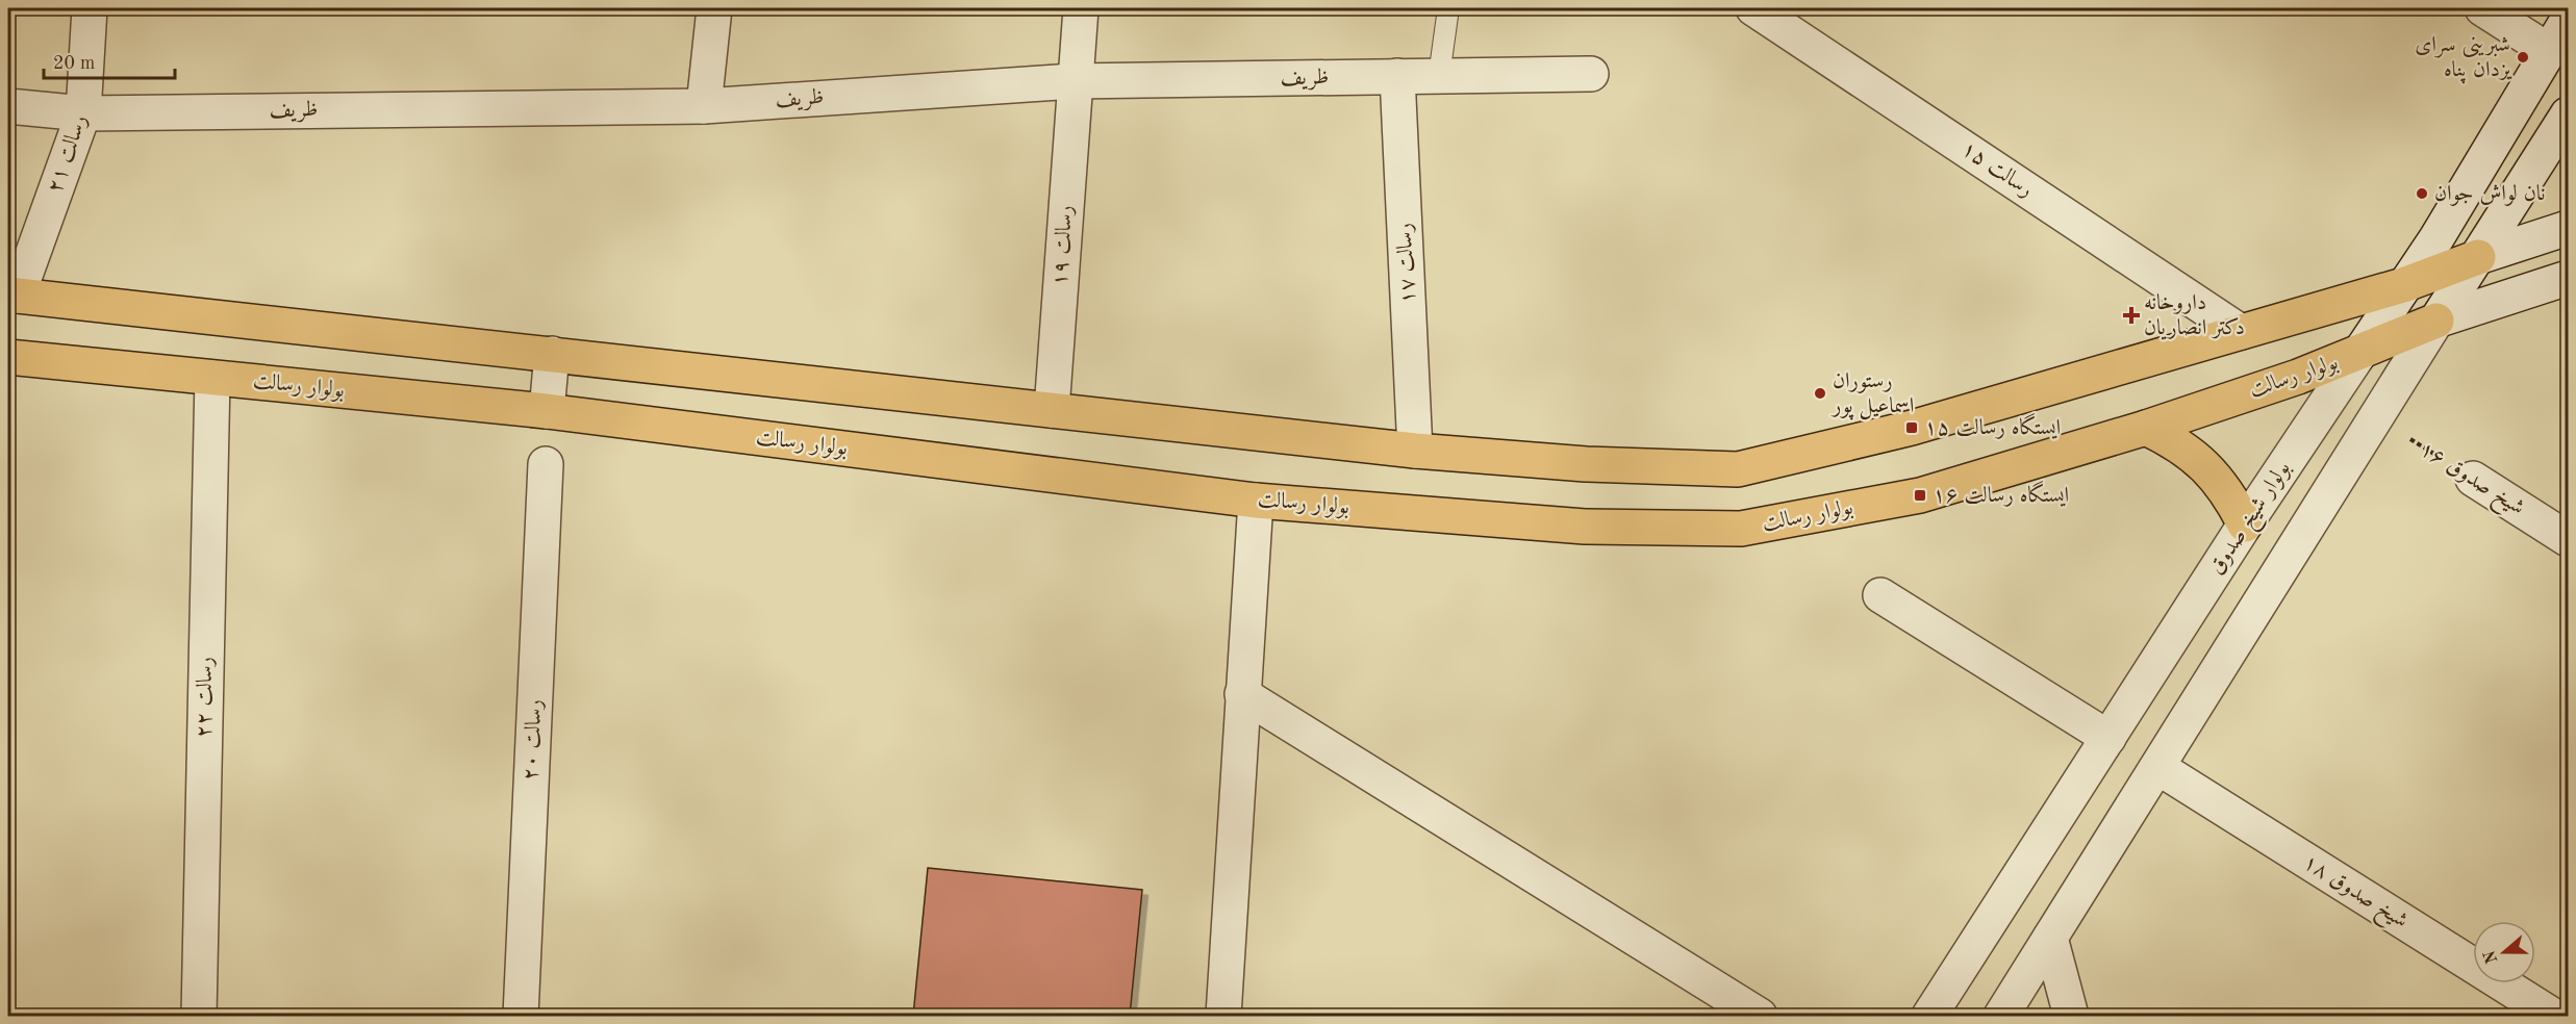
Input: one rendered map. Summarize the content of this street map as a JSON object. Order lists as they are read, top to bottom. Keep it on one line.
{"streets":{"main road":["بولوار رسالت"],"street":["ظریف","رسالت ۲۱","رسالت ۱۵","رسالت ۱۹","رسالت ۱۷","شیخ صدوق ۱۶","بولوار شیخ صدوق","رسالت ۲۲","رسالت ۲۰","شیخ صدوق ۱۸"]},"crossings":[["ظریف","رسالت ۲۱"],["ظریف","رسالت ۱۹"],["ظریف","رسالت ۱۷"],["بولوار رسالت","بولوار شیخ صدوق"],["بولوار رسالت","رسالت ۲۲"]],"places":{"other":["شبرینی سرای یزدان پناه","نان لواش جوان","رستوران اسماعیل پور"],"health":["داروخانه دکتر انصاریان"],"transit":["ایستگاه رسالت ۱۵","ایستگاه رسالت ۱۶"]},"scale_bar":"20 m","north":"left"}
